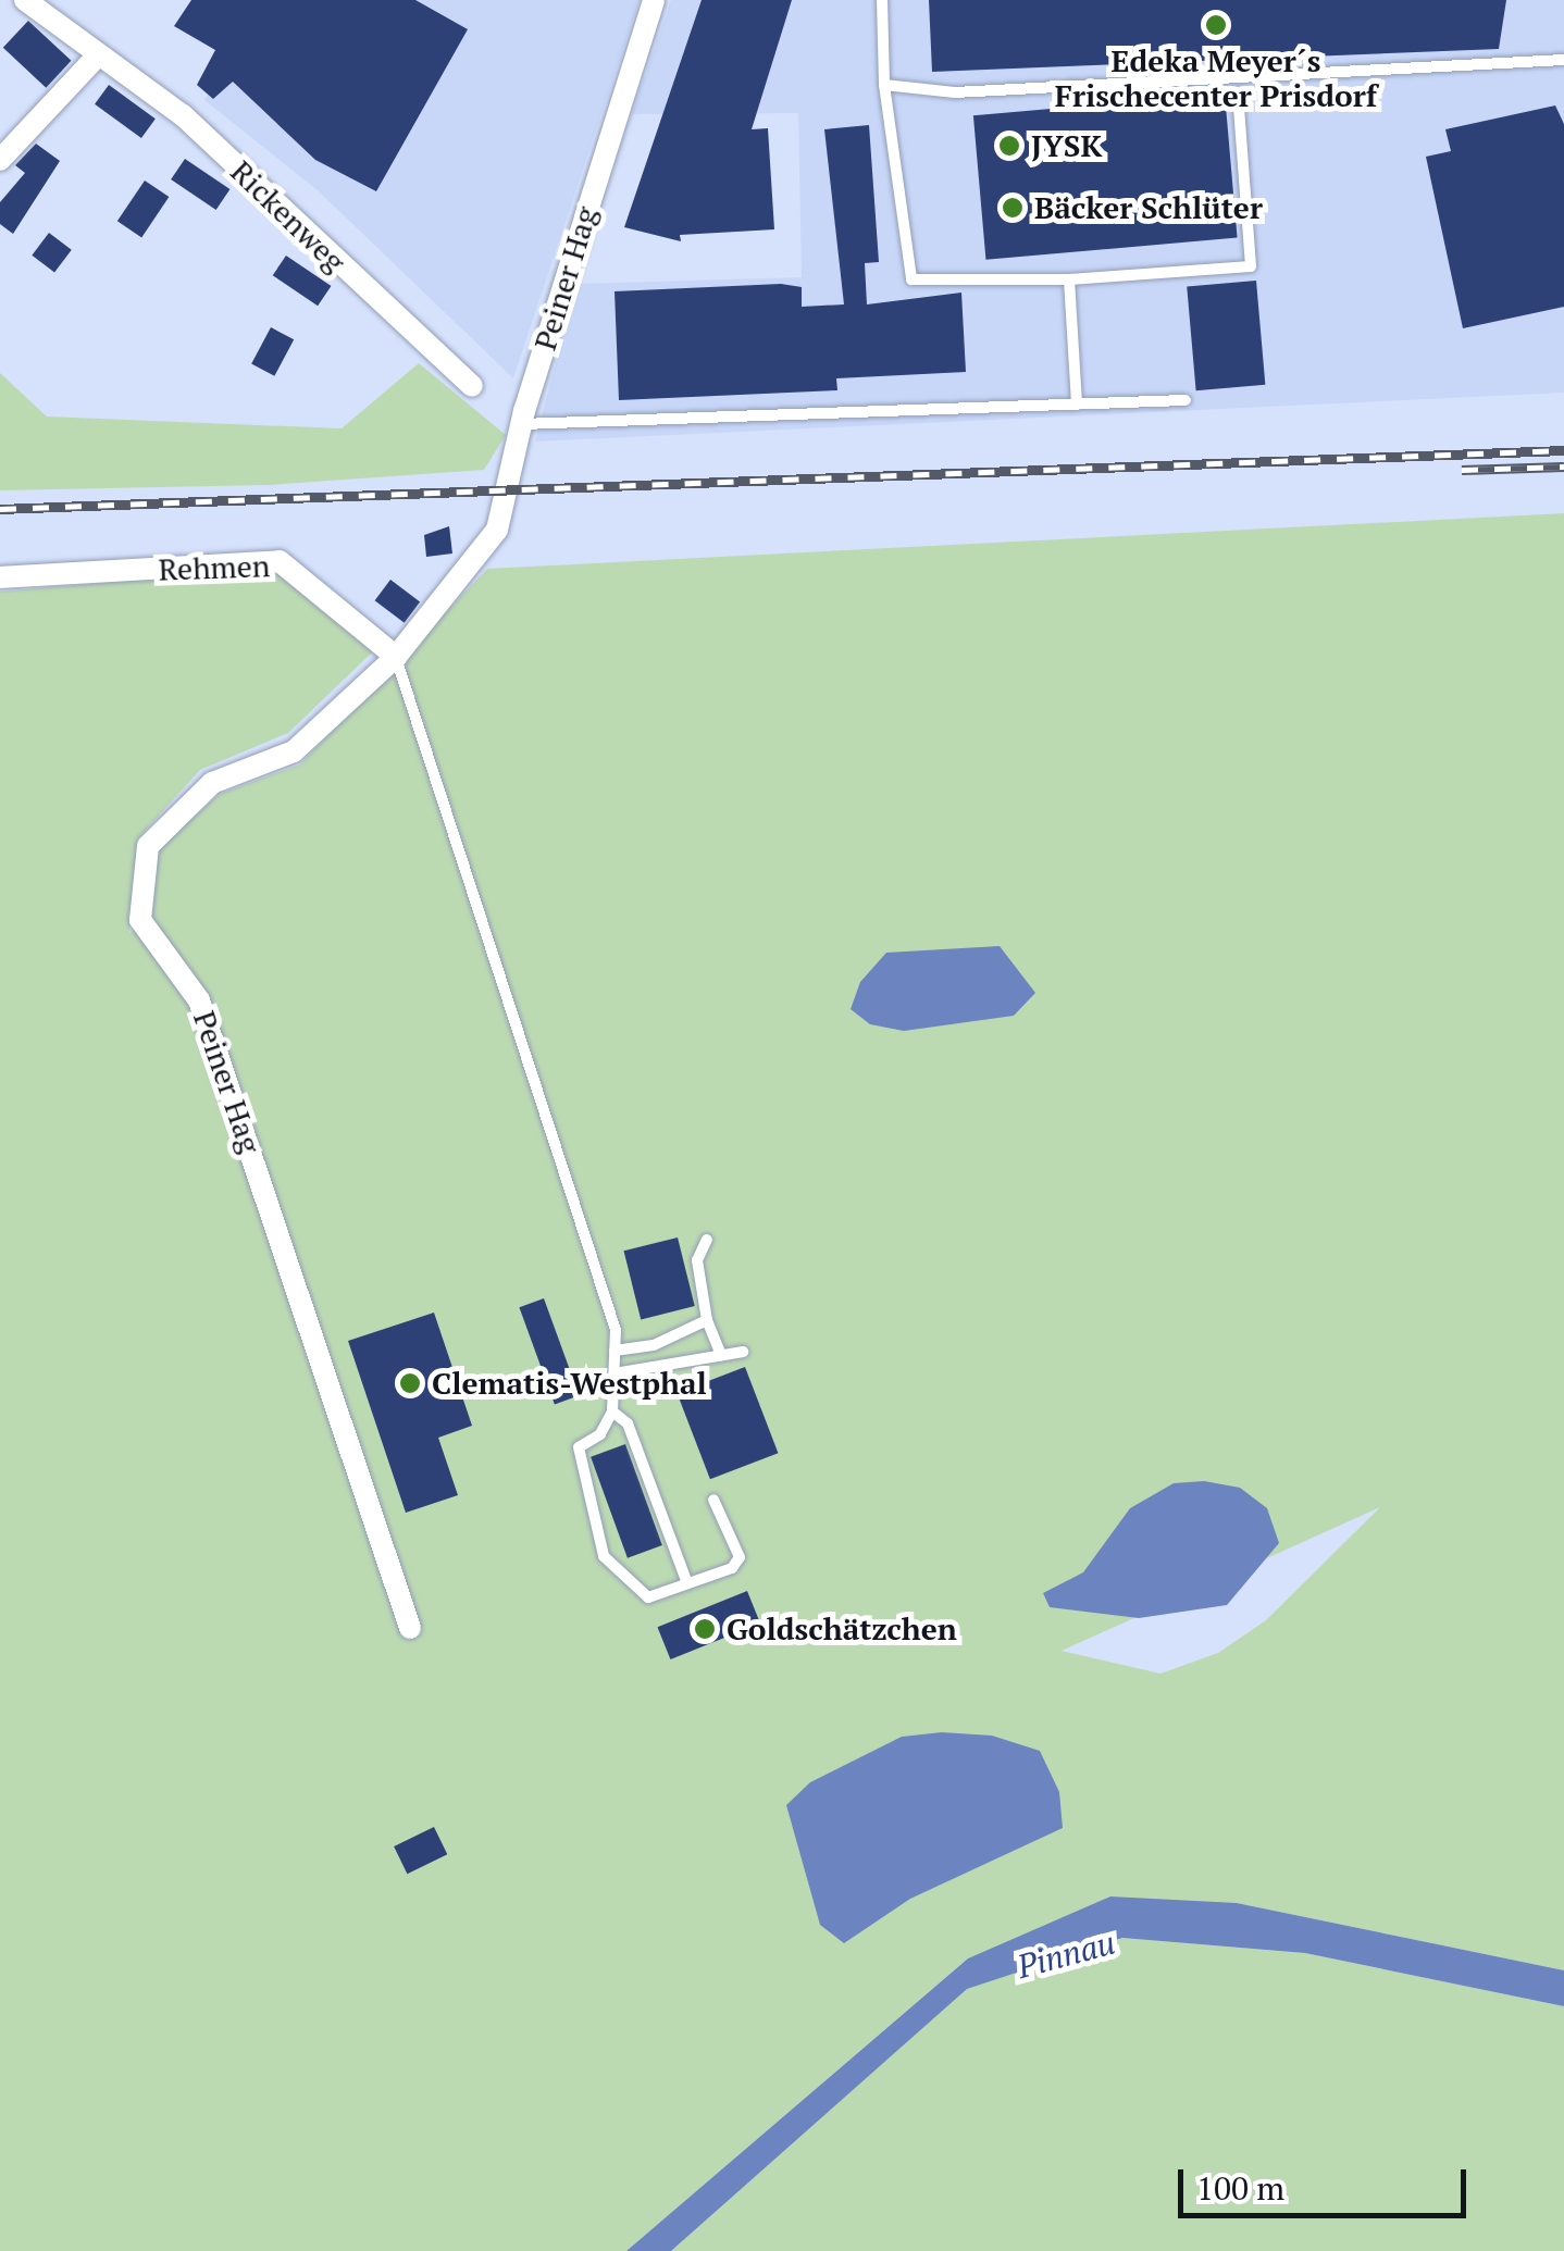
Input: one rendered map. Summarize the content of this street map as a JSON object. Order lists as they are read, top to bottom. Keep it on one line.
{"streets":{"street":["Rickenweg","Peiner Hag","Rehmen"]},"crossings":[["Peiner Hag","Rehmen"]],"water":["Pinnau"],"places":["Edeka Meyer´s Frischecenter Prisdorf","JYSK","Bäcker Schlüter","Clematis-Westphal","Goldschätzchen"],"scale_bar":"100 m"}
